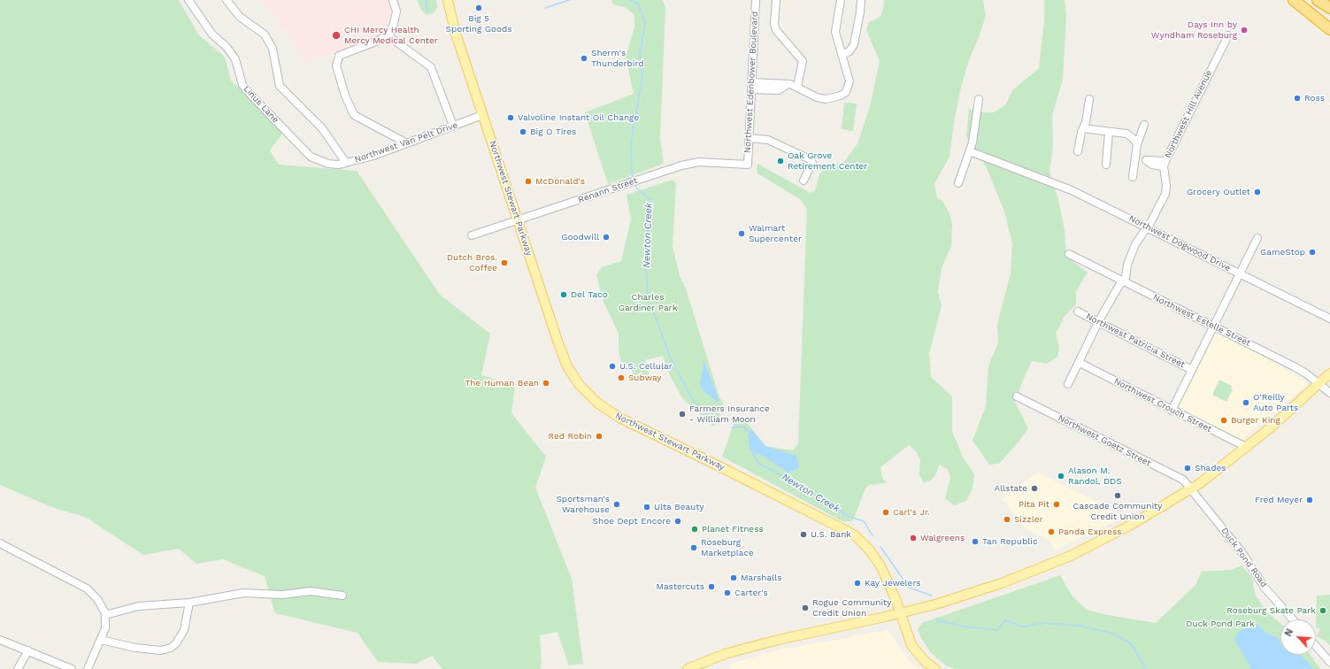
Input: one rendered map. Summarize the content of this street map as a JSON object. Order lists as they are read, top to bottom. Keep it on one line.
{"streets":{"main road":["Northwest Stewart Parkway"],"street":["Northwest Edenbower Boulevard","Linus Lane","Northwest Hill Avenue","Northwest Van Pelt Drive","Renann Street","Northwest Dogwood Drive","Northwest Estelle Street","Northwest Patricia Street","Northwest Crouch Street","Northwest Goetz Street","Duck Pond Road"]},"crossings":[["Northwest Edenbower Boulevard","Renann Street"],["Linus Lane","Northwest Van Pelt Drive"],["Northwest Hill Avenue","Northwest Dogwood Drive"],["Northwest Hill Avenue","Northwest Estelle Street"],["Northwest Hill Avenue","Northwest Patricia Street"],["Northwest Hill Avenue","Northwest Crouch Street"],["Northwest Van Pelt Drive","Northwest Stewart Parkway"],["Renann Street","Northwest Stewart Parkway"],["Northwest Goetz Street","Duck Pond Road"]],"water":["Newton Creek"],"parks":["Charles Gardiner Park","Duck Pond Park"],"places":["Big 5 Sporting Goods","Days Inn by Wyndham Roseburg","CHI Mercy Health Mercy Medical Center","Sherm's Thunderbird","Ross","Valvoline Instant Oil Change","Big O Tires","Oak Grove Retirement Center","McDonald's","Grocery Outlet","Walmart Supercenter","Goodwill","GameStop","Dutch Bros. Coffee","Del Taco","U.S. Cellular","Subway","The Human Bean","O'Reilly Auto Parts","Farmers Insurance - William Moon","Burger King","Red Robin","Shades","Alason M. Randol, DDS","Allstate","Cascade Community Credit Union","Fred Meyer","Sportsman's Warehouse","Pita Pit","Ulta Beauty","Carl's Jr.","Sizzler","Shoe Dept Encore","Planet Fitness","Panda Express","U.S. Bank","Walgreens","Tan Republic","Roseburg Marketplace","Marshalls","Kay Jewelers","Mastercuts","Carter's","Rogue Community Credit Union","Roseburg Skate Park"],"north":"top left"}
